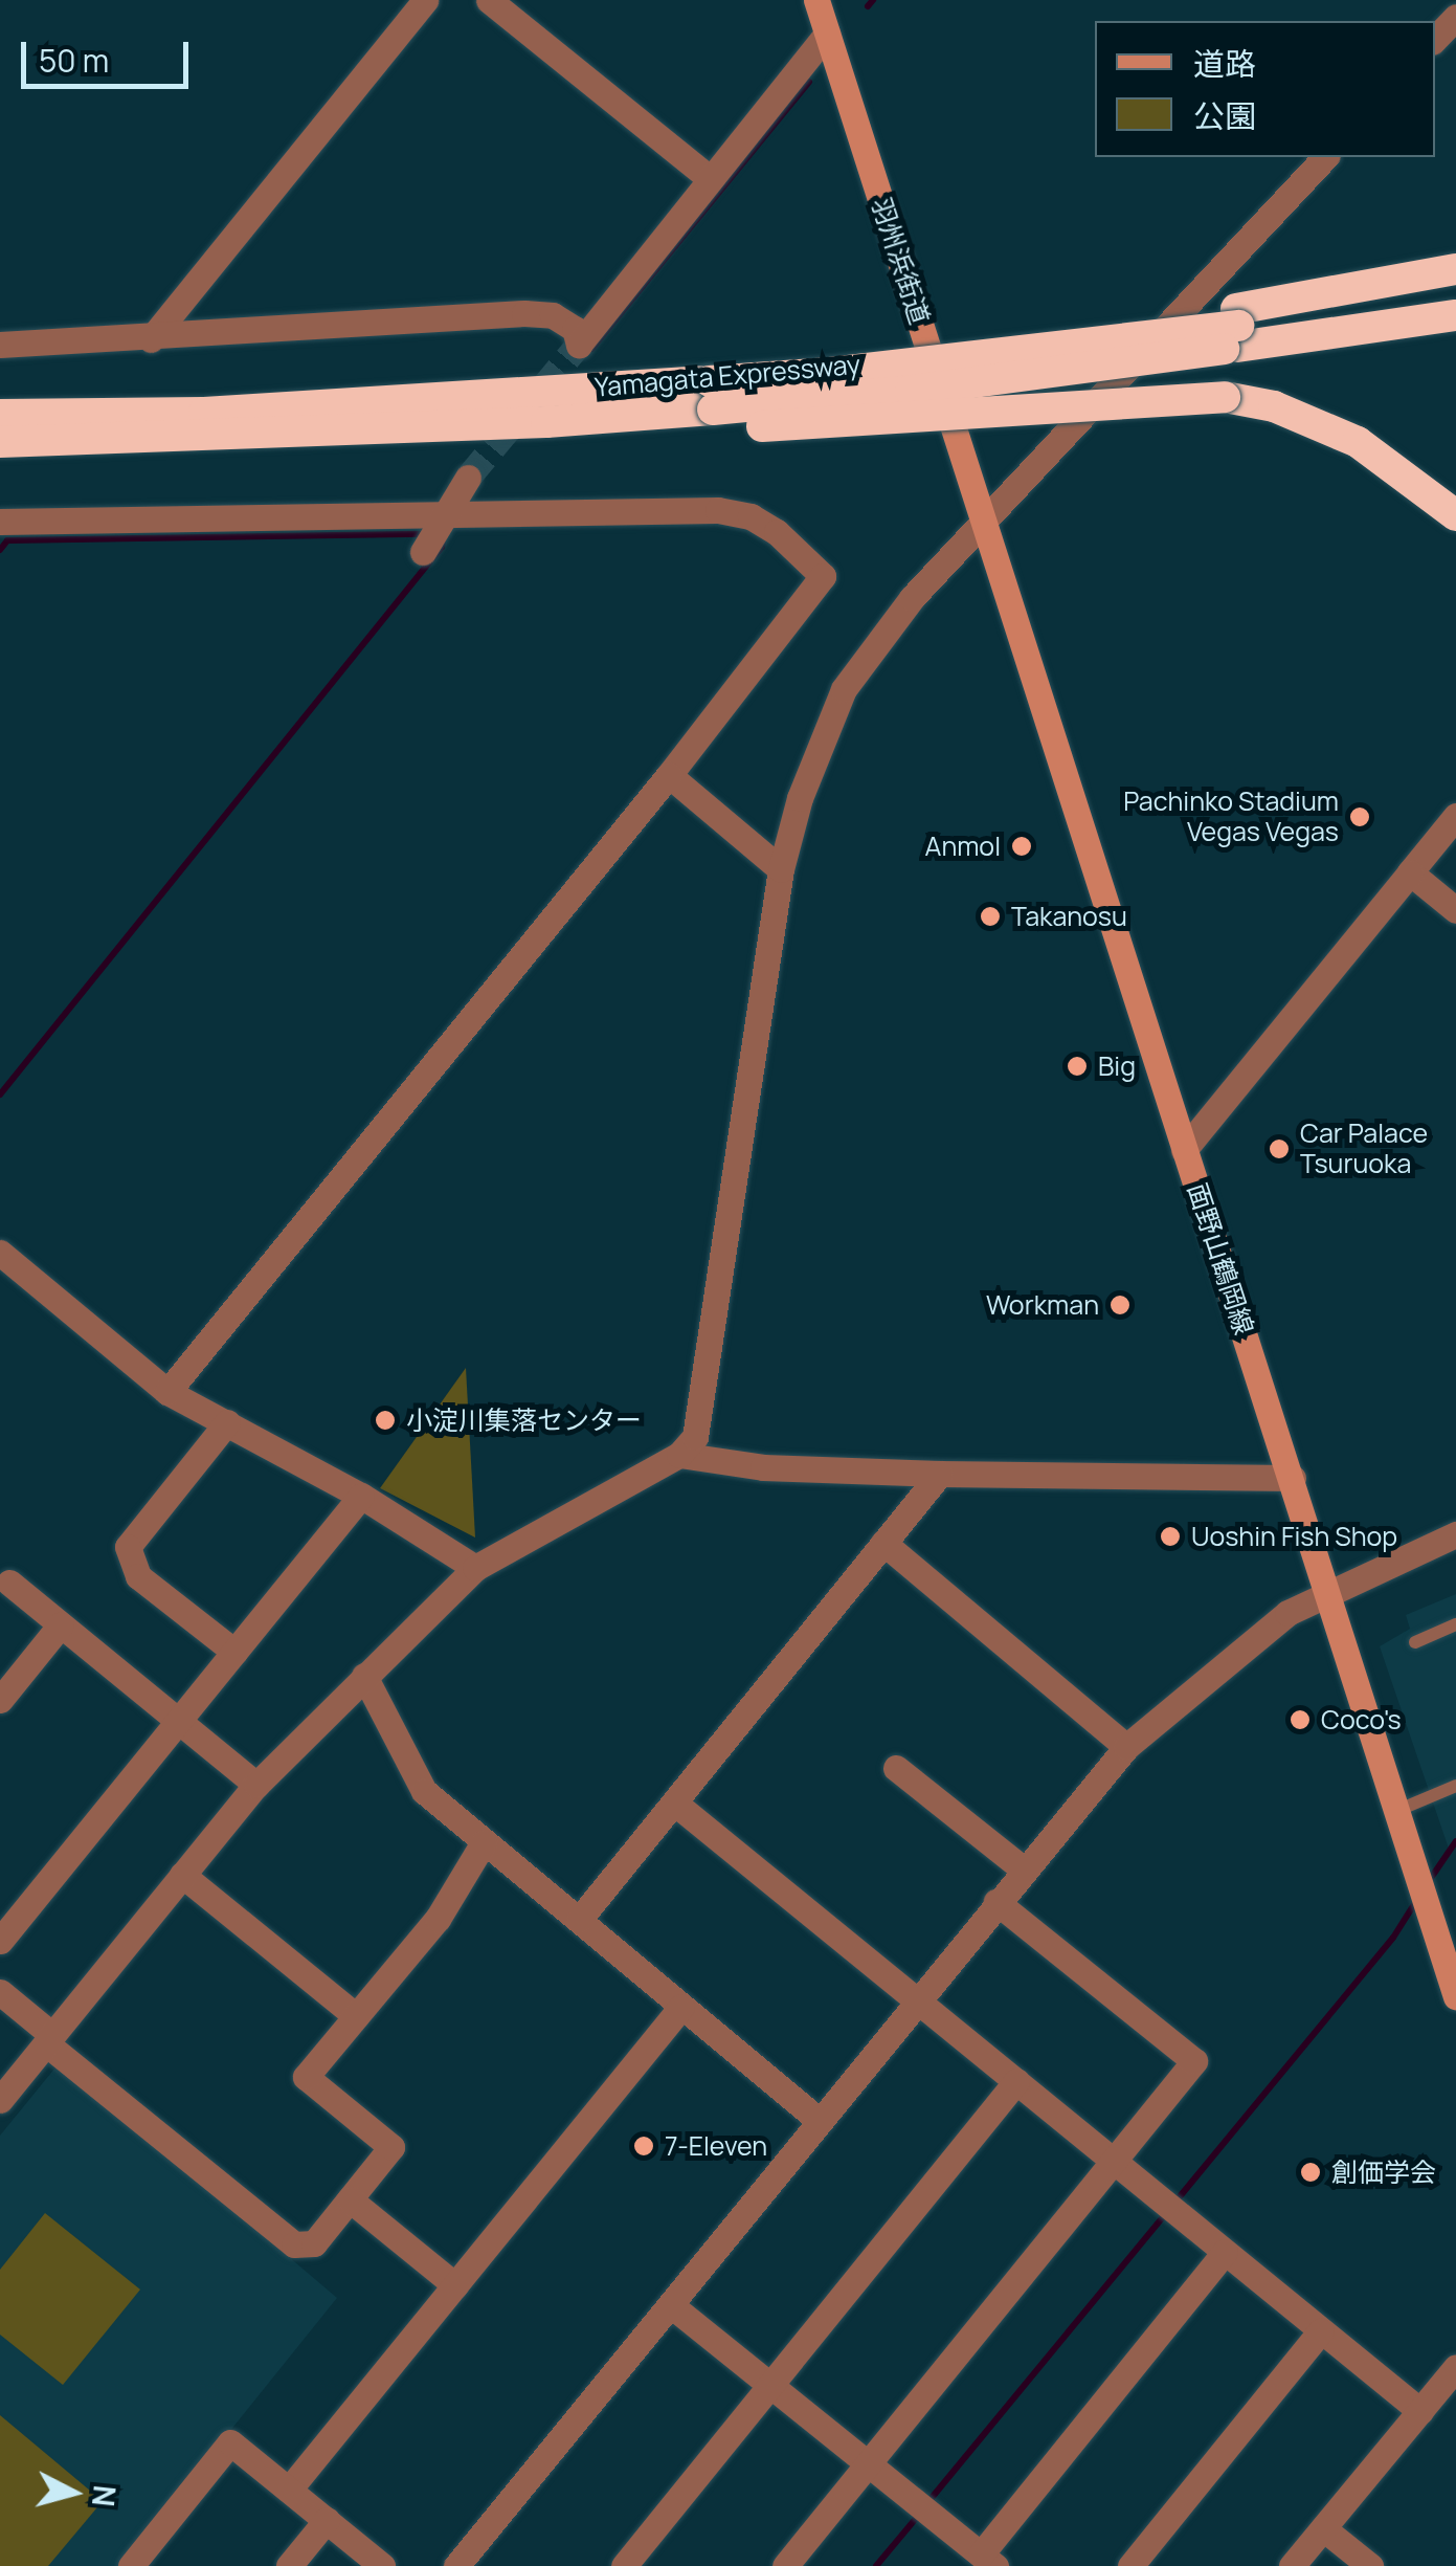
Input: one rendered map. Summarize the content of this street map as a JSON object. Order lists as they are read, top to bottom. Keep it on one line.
{"streets":{"highway":["Yamagata Expressway"],"main road":["羽州浜街道","面野山鶴岡線"]},"crossings":[["羽州浜街道","面野山鶴岡線"]],"places":["Pachinko Stadium Vegas Vegas","Anmol","Takanosu","Big","Car Palace Tsuruoka","Workman","小淀川集落センター","Uoshin Fish Shop","Coco's","7-Eleven","創価学会"],"legend":["道路","公園"],"scale_bar":"50 m","north":"right"}
